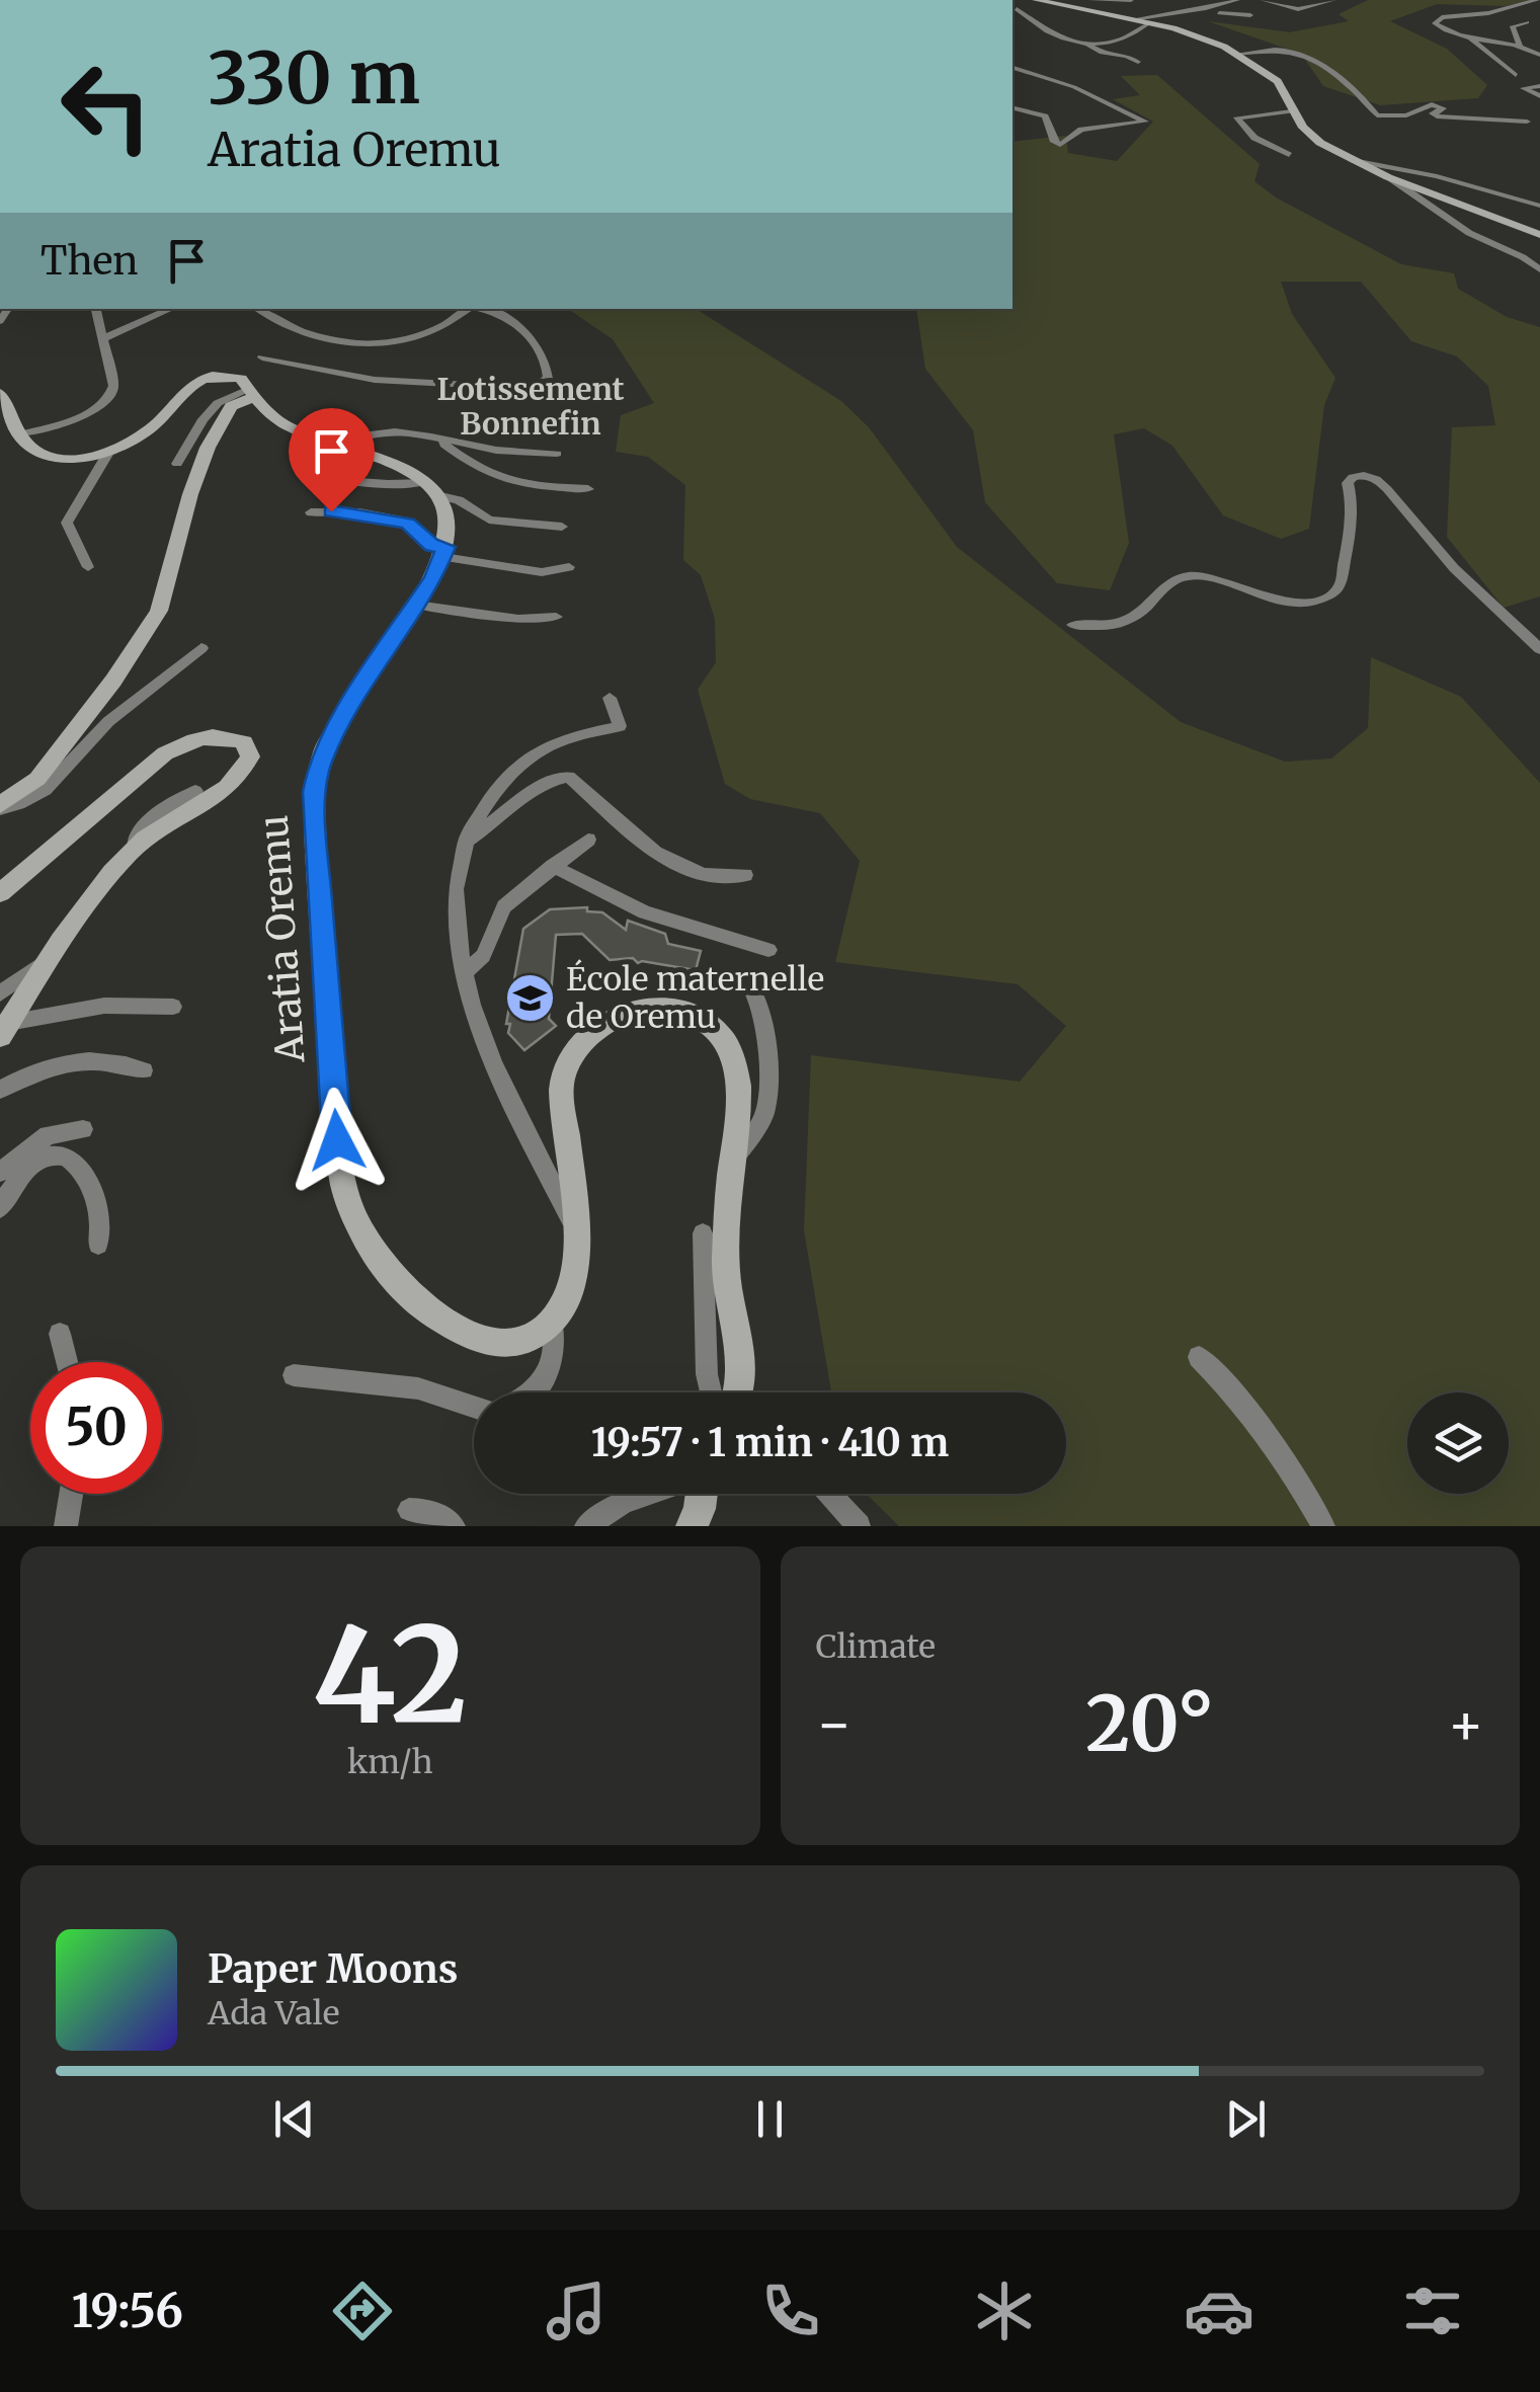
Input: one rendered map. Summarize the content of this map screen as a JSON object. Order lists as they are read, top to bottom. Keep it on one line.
{"streets":{"main road":["Aratia Oremu"]},"districts":["Lotissement Bonnefin"],"places":{"school or university":["École maternelle de Oremu"]},"page":{"turn":["330 m","Aratia Oremu"],"then":"Then","limit":"50","trip":"19:57 · 1 min · 410 m","tile":[["42","km/h"],"Climate"],"heat":["−","20°","+"],"song":["Paper Moons","Ada Vale"],"tabs":"19:56"}}
